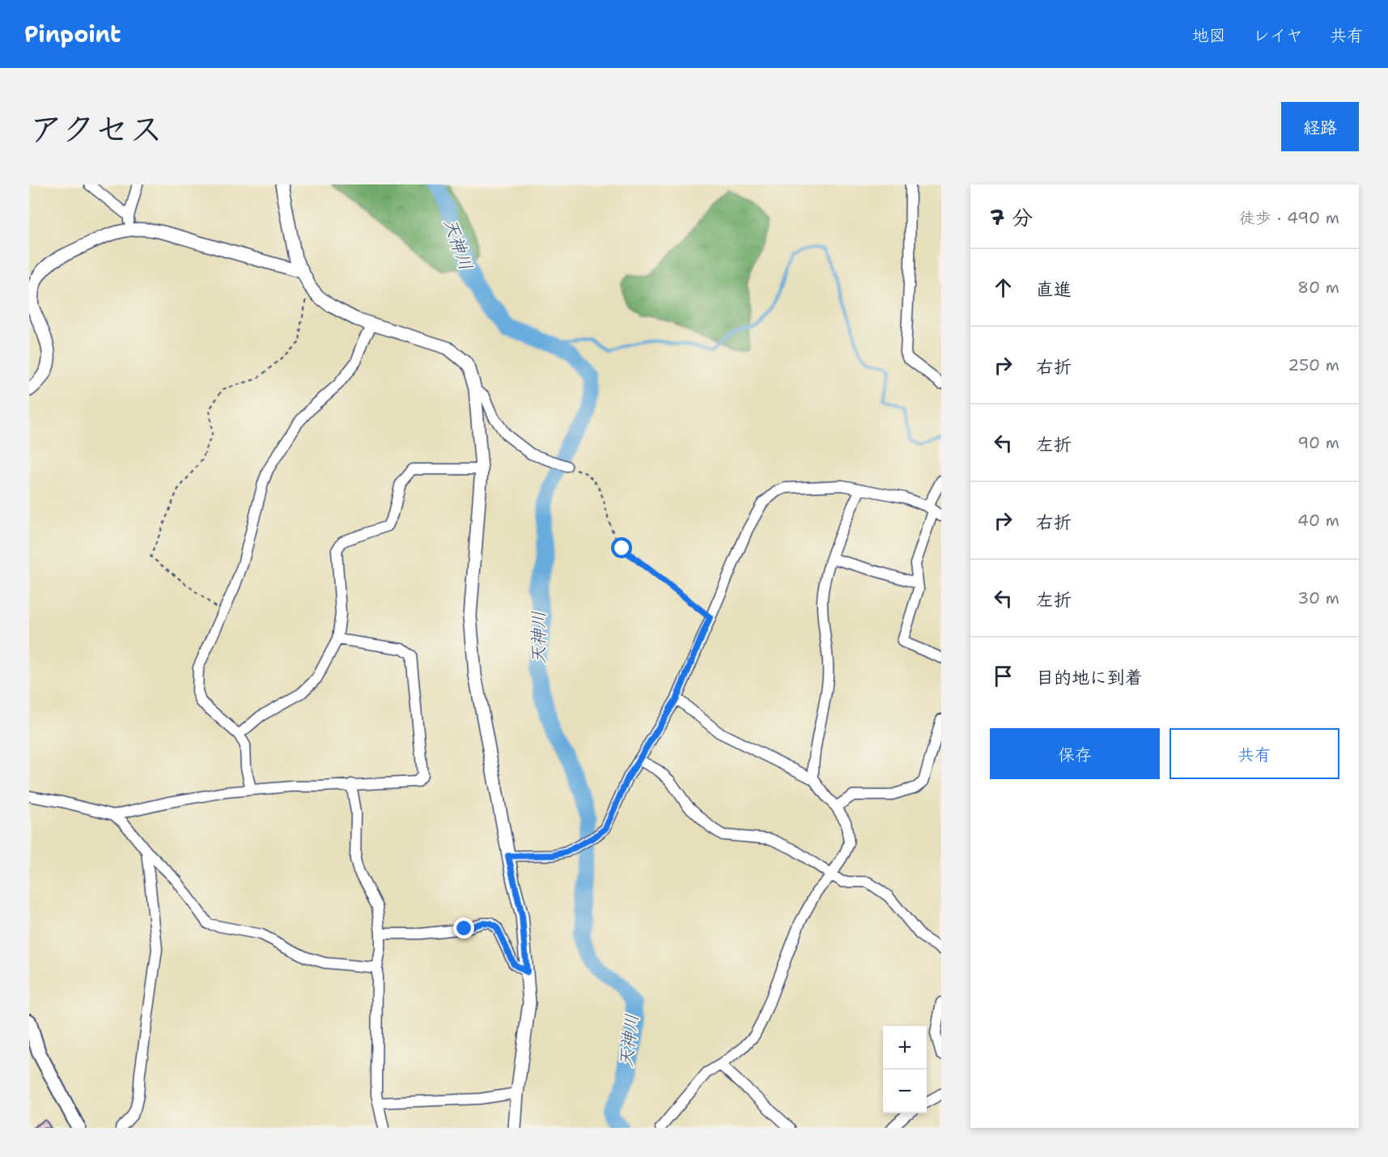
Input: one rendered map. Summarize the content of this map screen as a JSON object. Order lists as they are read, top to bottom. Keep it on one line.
{"water":["天神川"],"page":{"header":"Pinpoint","nav":["地図","レイヤ","共有"],"title":"アクセス","buttons":["経路",["保存","共有"]],"heading":["7 分","徒歩 · 490 m"],"list":[["直進","80 m"],["右折","250 m"],["左折","90 m"],["右折","40 m"],["左折","30 m"],"目的地に到着"],"map_buttons":["+","−"]}}
